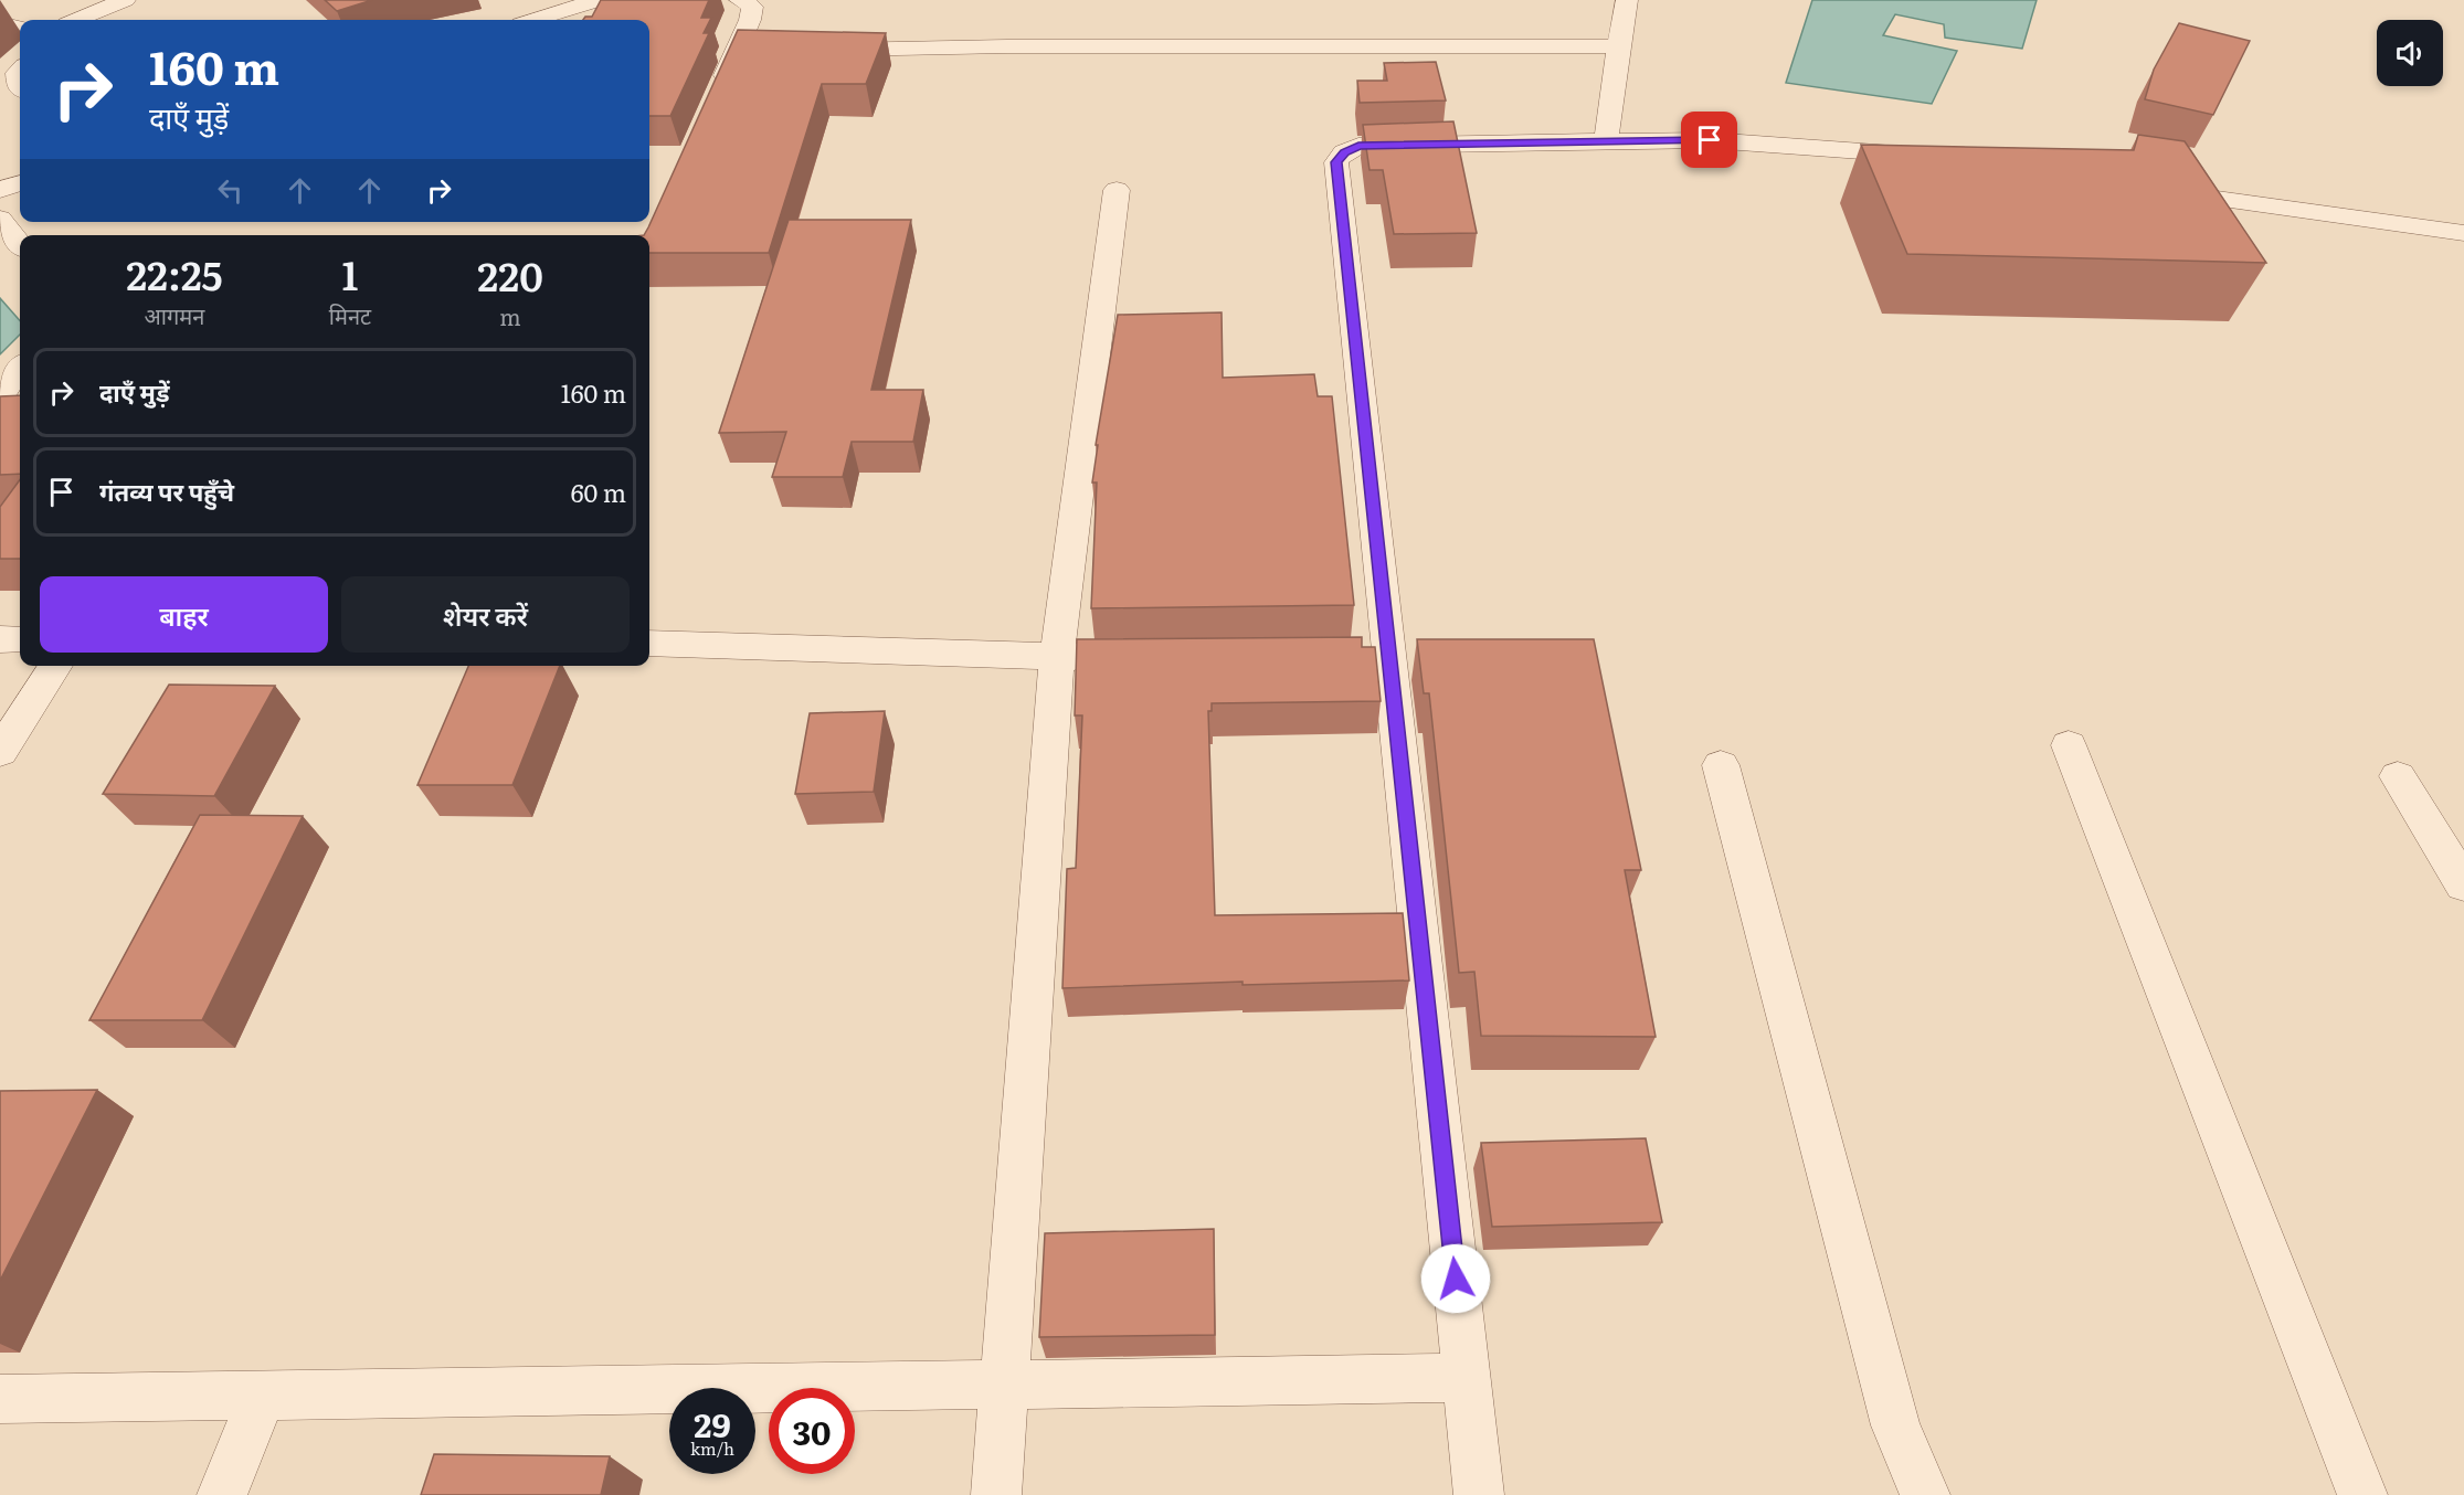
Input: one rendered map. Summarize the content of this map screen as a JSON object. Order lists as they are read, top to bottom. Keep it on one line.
{"page":{"turn":["160 m","दाएँ मुड़ें"],"eta":["22:25","आगमन","1","मिनट","220","m"],"list":[{"name":"दाएँ मुड़ें","value":"160 m"},{"name":"गंतव्य पर पहुँचे","value":"60 m"}],"buttons":["बाहर","शेयर करें"],"speed":"29 km/h","limit":"30"}}
